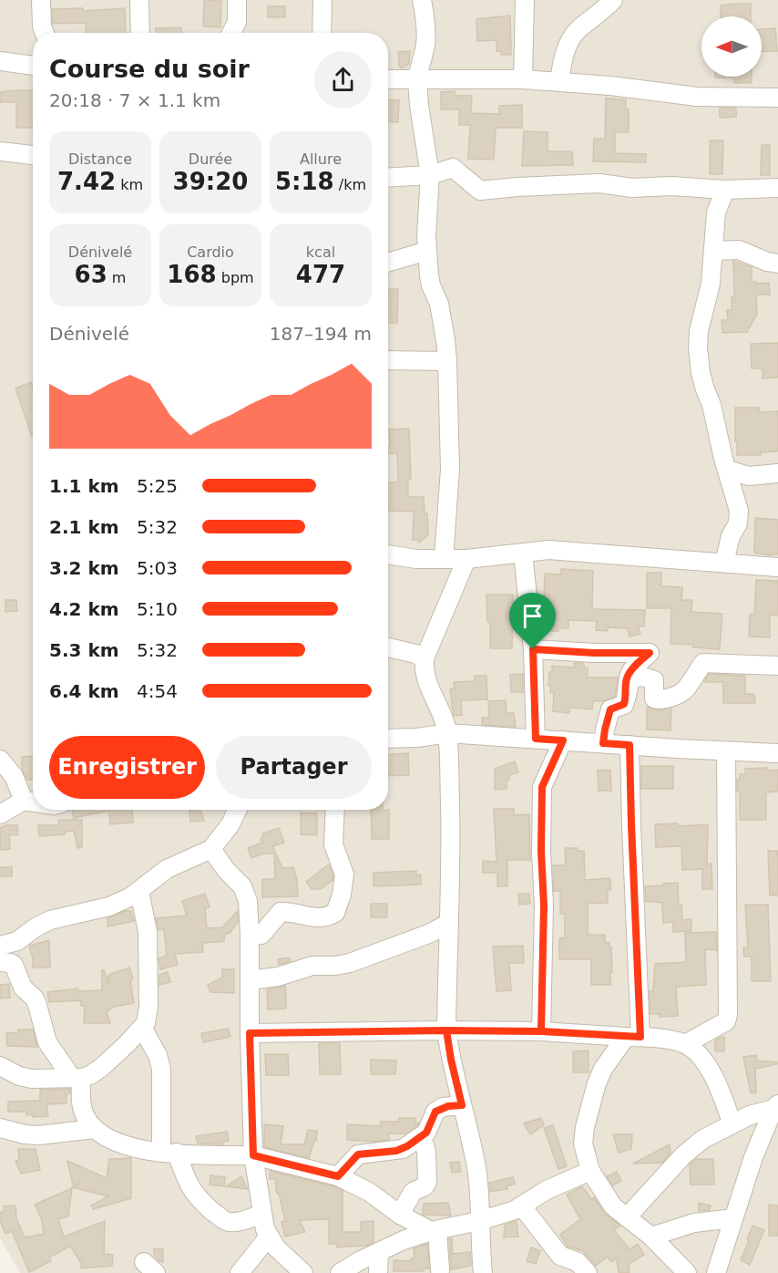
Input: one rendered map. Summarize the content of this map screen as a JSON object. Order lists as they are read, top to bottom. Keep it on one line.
{"north":"left","page":{"heading":["Course du soir","20:18 · 7 × 1.1 km"],"stats":[["Distance","7.42 km"],["Durée","39:20"],["Allure","5:18 /km"],["Dénivelé","63 m"],["Cardio","168 bpm"],["kcal","477"]],"chart":["Dénivelé","187–194 m"],"list":[{"name":"1.1 km","note":"5:25"},{"name":"2.1 km","note":"5:32"},{"name":"3.2 km","note":"5:03"},{"name":"4.2 km","note":"5:10"},{"name":"5.3 km","note":"5:32"},{"name":"6.4 km","note":"4:54"}],"buttons":["Enregistrer","Partager"]}}
